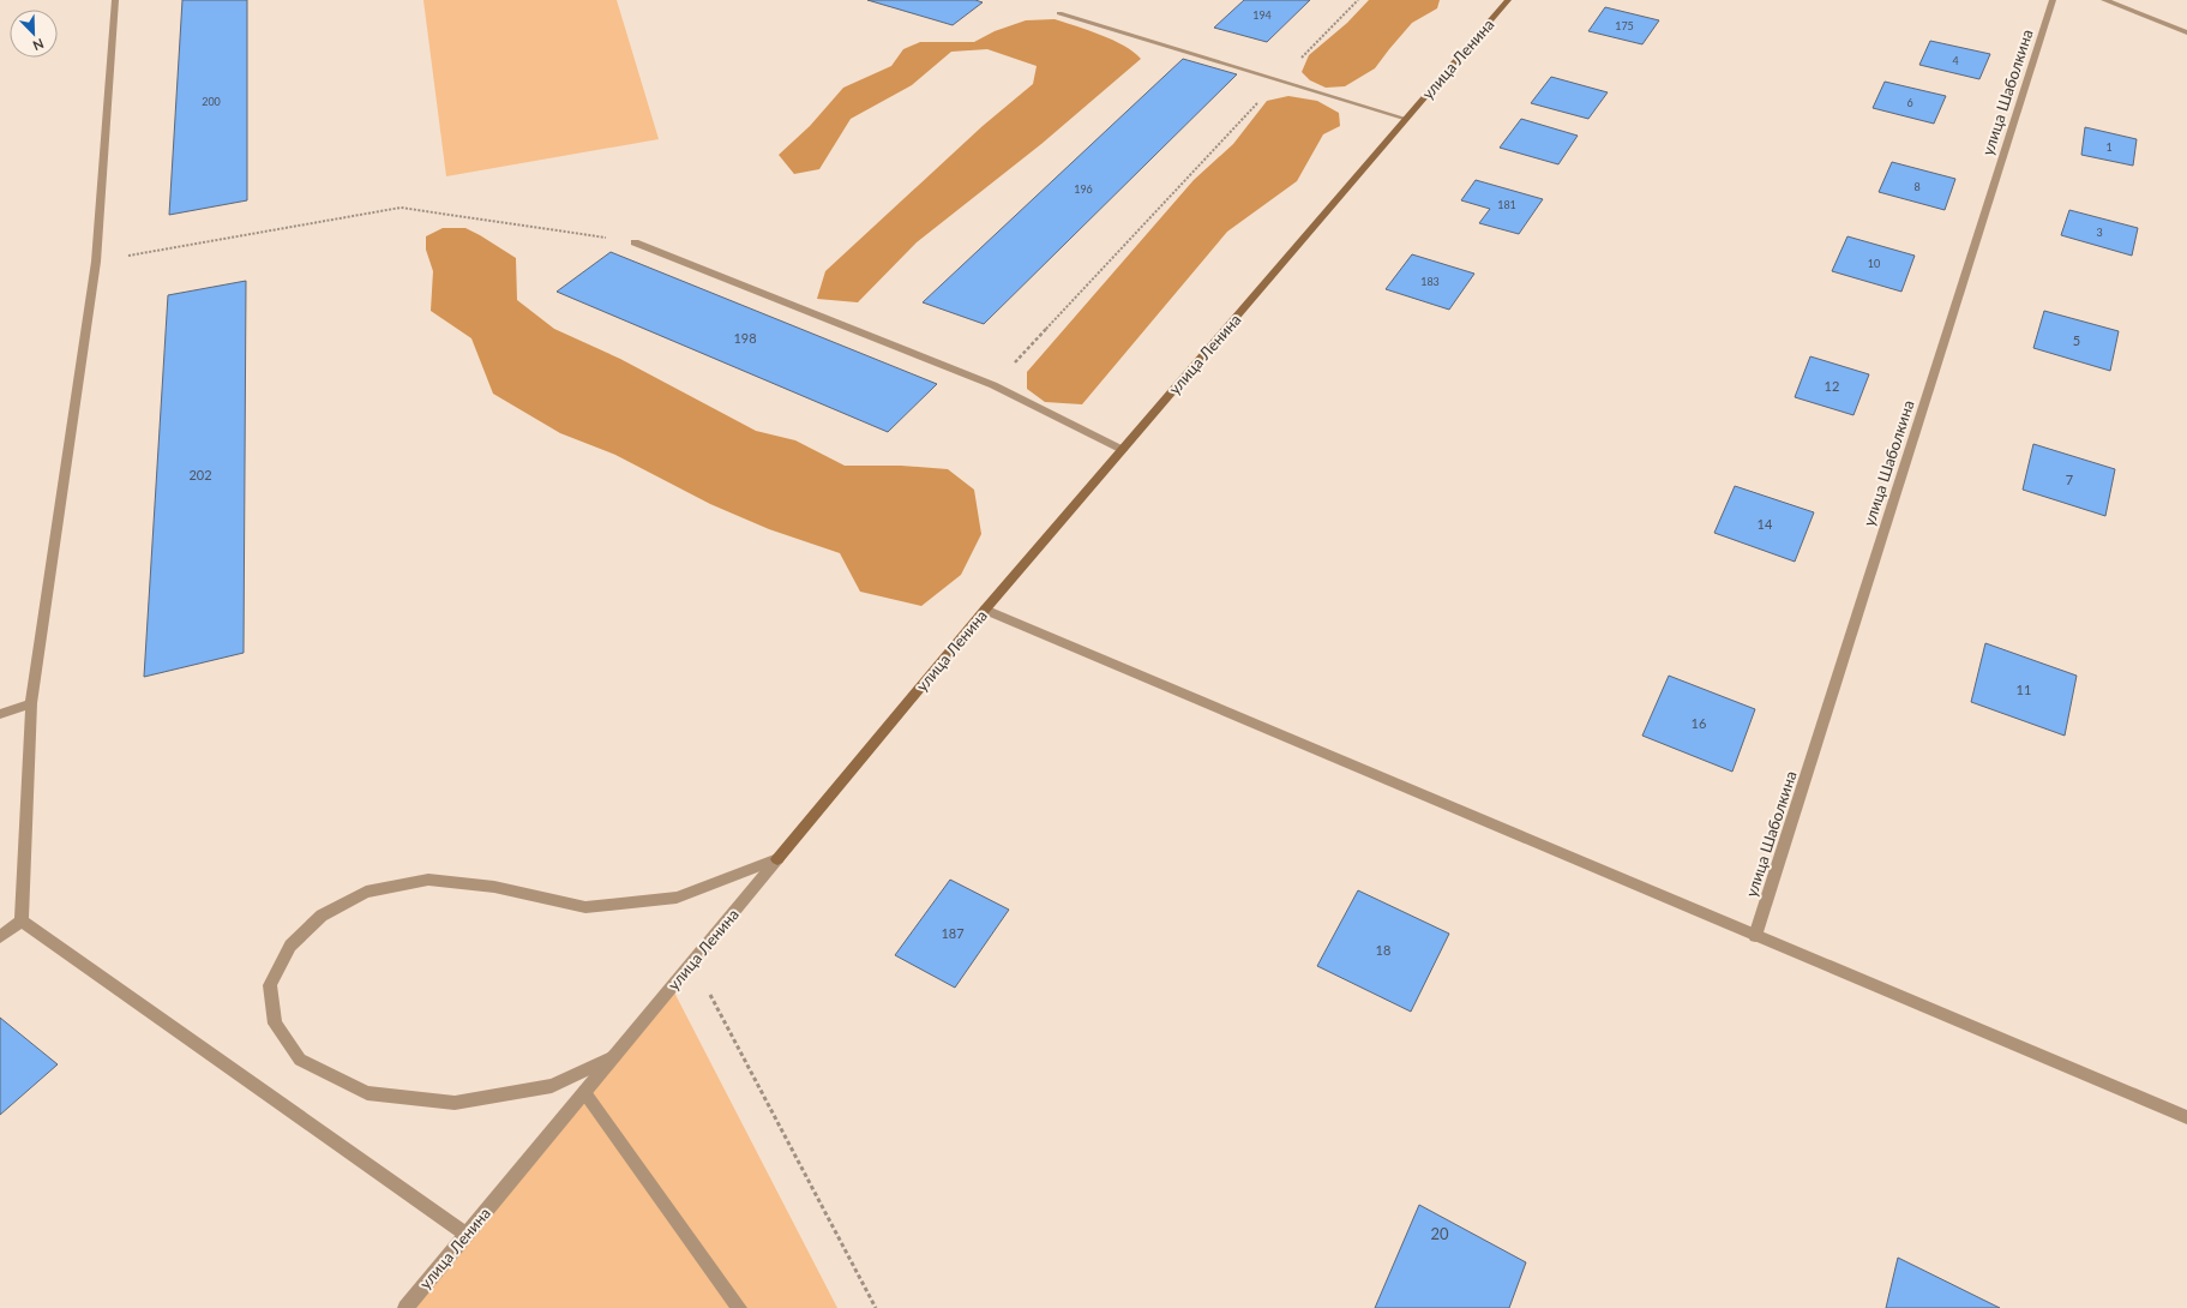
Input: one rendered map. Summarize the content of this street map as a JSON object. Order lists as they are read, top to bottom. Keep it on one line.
{"streets":{"main road":["улица Ленина"],"street":["улица Шаболкина"]},"house_numbers":["194","175","4","200","6","1","8","196","181","3","10","183","198","5","12","202","7","14","11","16","187","18","20"],"north":"bottom right"}
